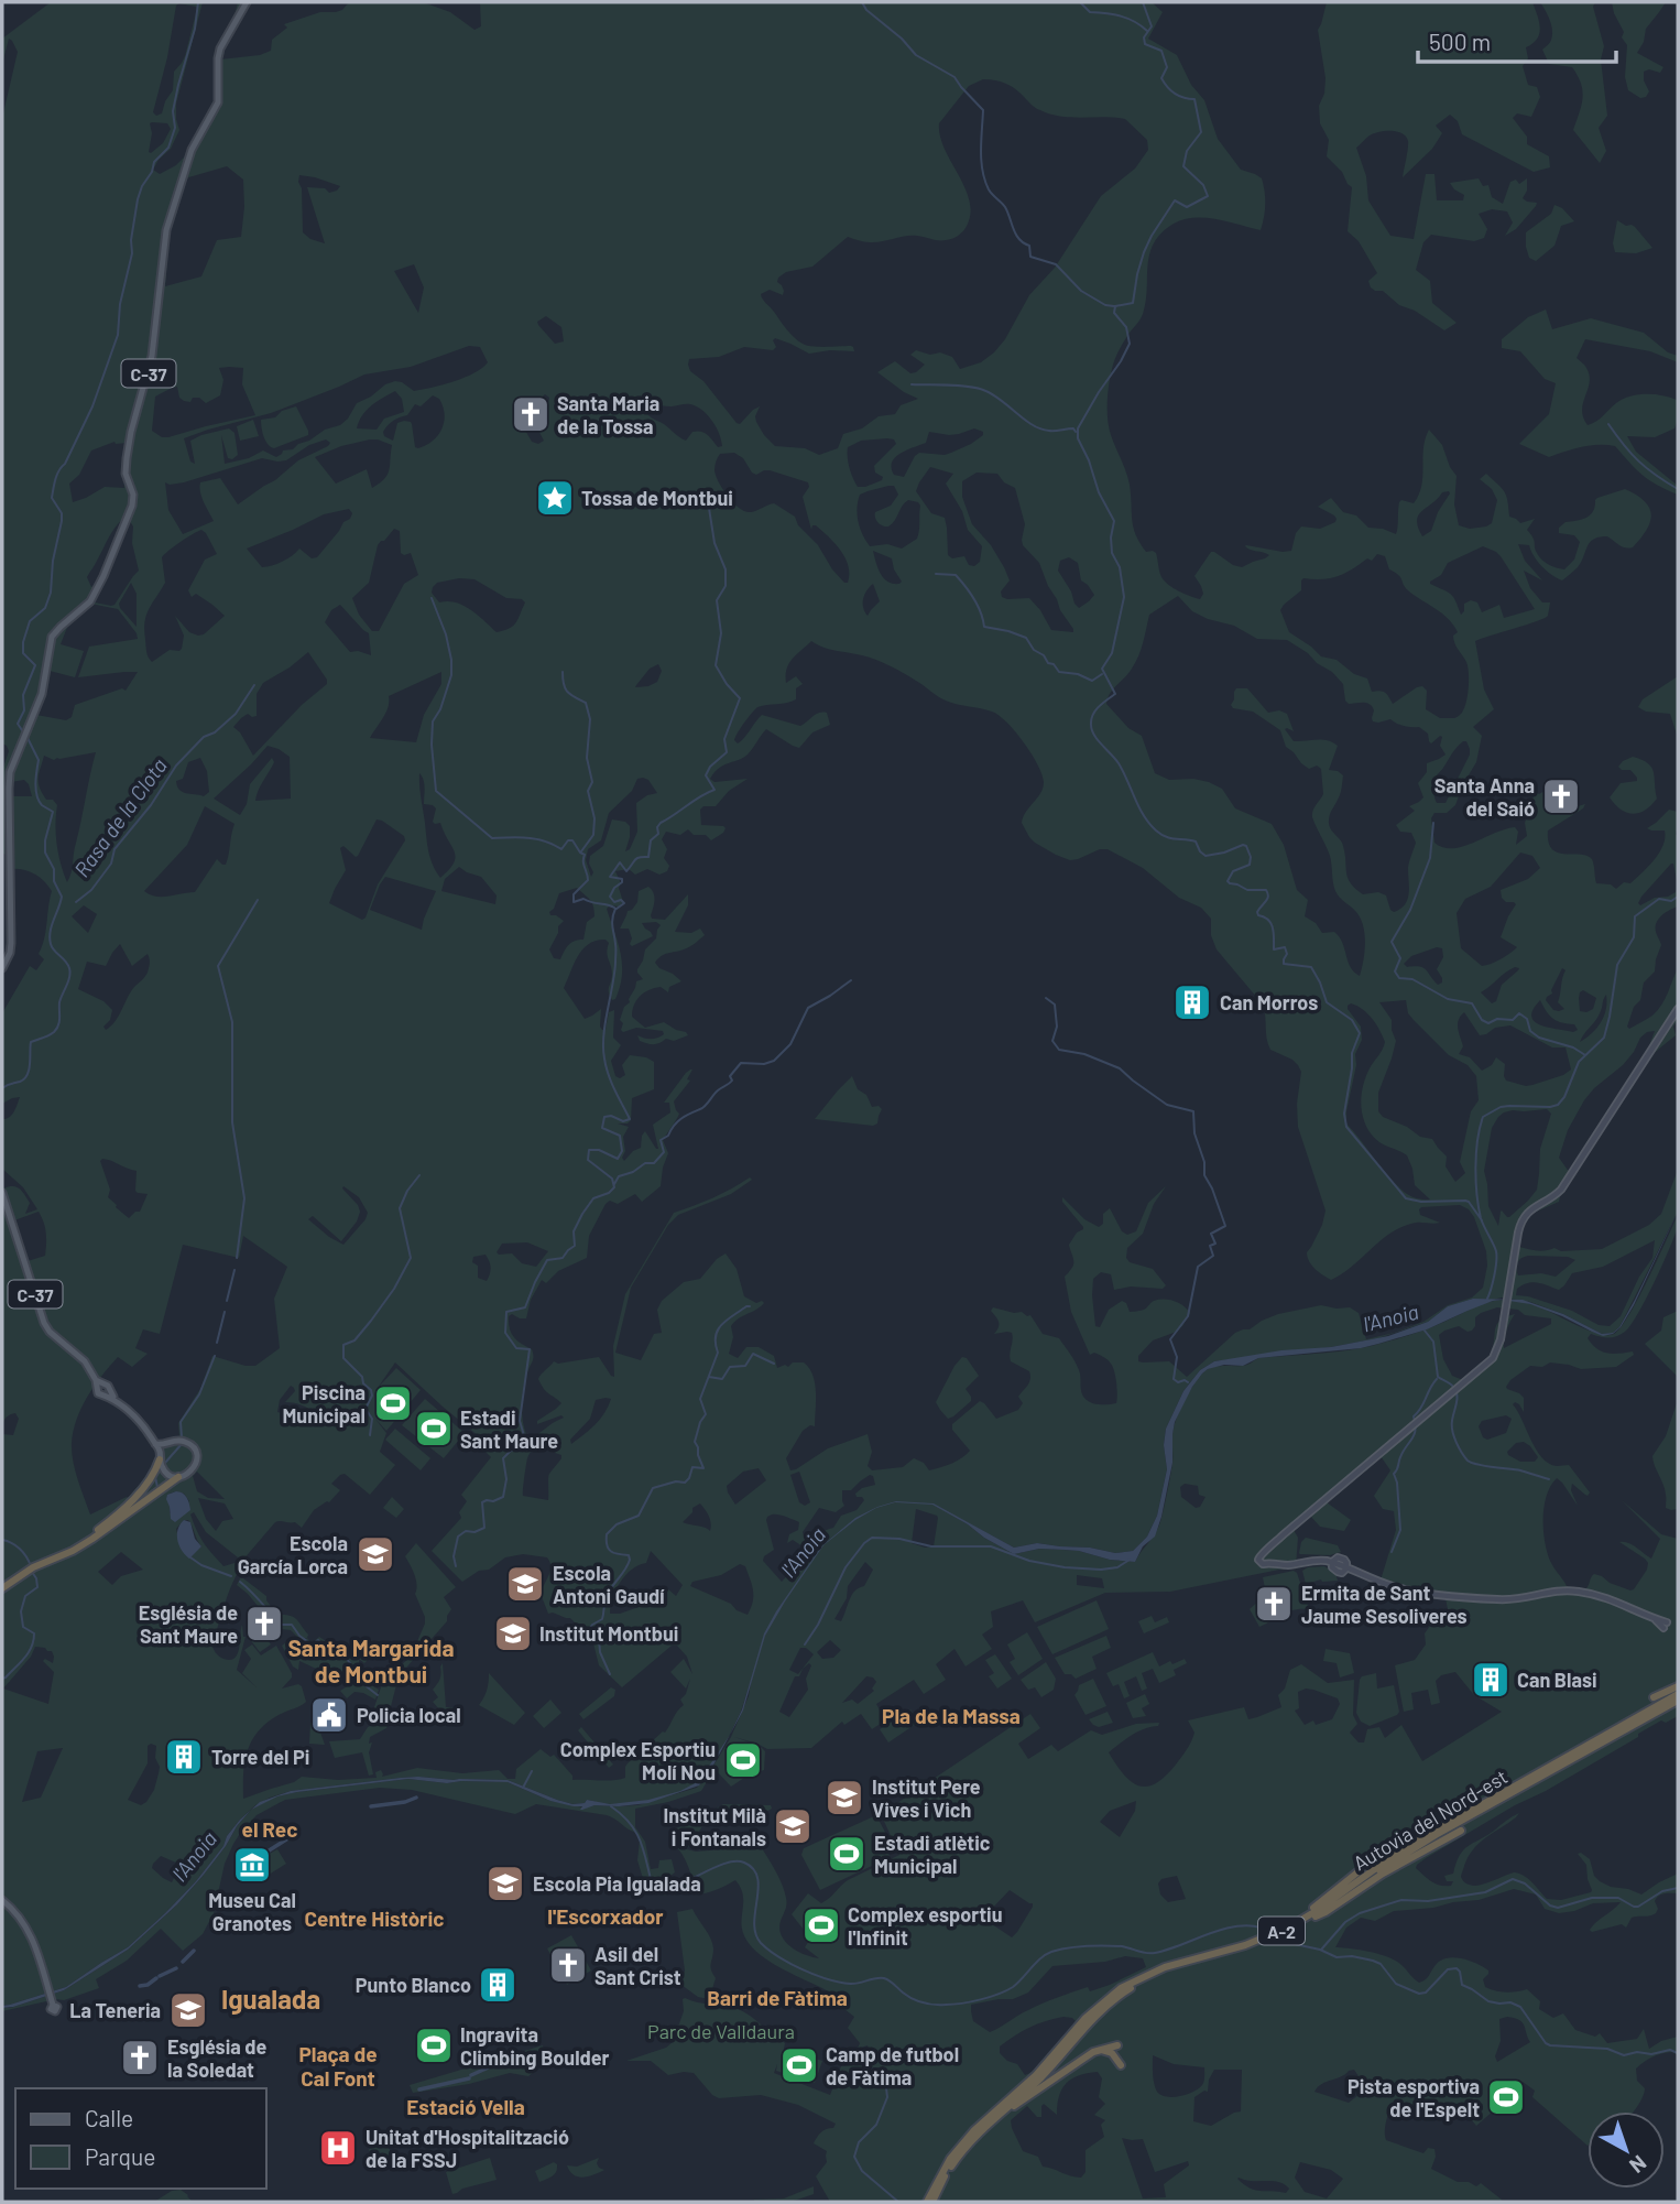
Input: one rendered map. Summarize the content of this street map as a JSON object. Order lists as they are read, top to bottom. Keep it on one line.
{"streets":{"highway":["Autovia del Nord-est","A-2"],"main road":["C-37"]},"districts":["Santa Margarida de Montbui","Pla de la Massa","el Rec","l'Escorxador","Centre Històric","Barri de Fàtima","Igualada","Plaça de Cal Font","Estació Vella"],"water":["Rasa de la Clota","l'Anoia"],"parks":["Parc de Valldaura"],"places":{"church":["Santa Maria de la Tossa","Santa Anna del Saió","Ermita de Sant Jaume Sesoliveres","Església de Sant Maure","Asil del Sant Crist","Església de la Soledat"],"place":["Tossa de Montbui"],"building":["Can Morros","Can Blasi","Torre del Pi","Punto Blanco"],"sports":["Piscina Municipal","Estadi Sant Maure","Complex Esportiu Molí Nou","Estadi atlètic Municipal","Complex esportiu l'Infinit","Ingravita Climbing Boulder","Camp de futbol de Fàtima","Pista esportiva de l'Espelt"],"school or university":["Escola García Lorca","Escola Antoni Gaudí","Institut Montbui","Institut Pere Vives i Vich","Institut Milà i Fontanals","Escola Pia Igualada","La Teneria"],"public building":["Policia local"],"museum":["Museu Cal Granotes"],"hospital":["Unitat d'Hospitalització de la FSSJ"]},"legend":["Calle","Parque"],"scale_bar":"500 m","north":"bottom right"}
